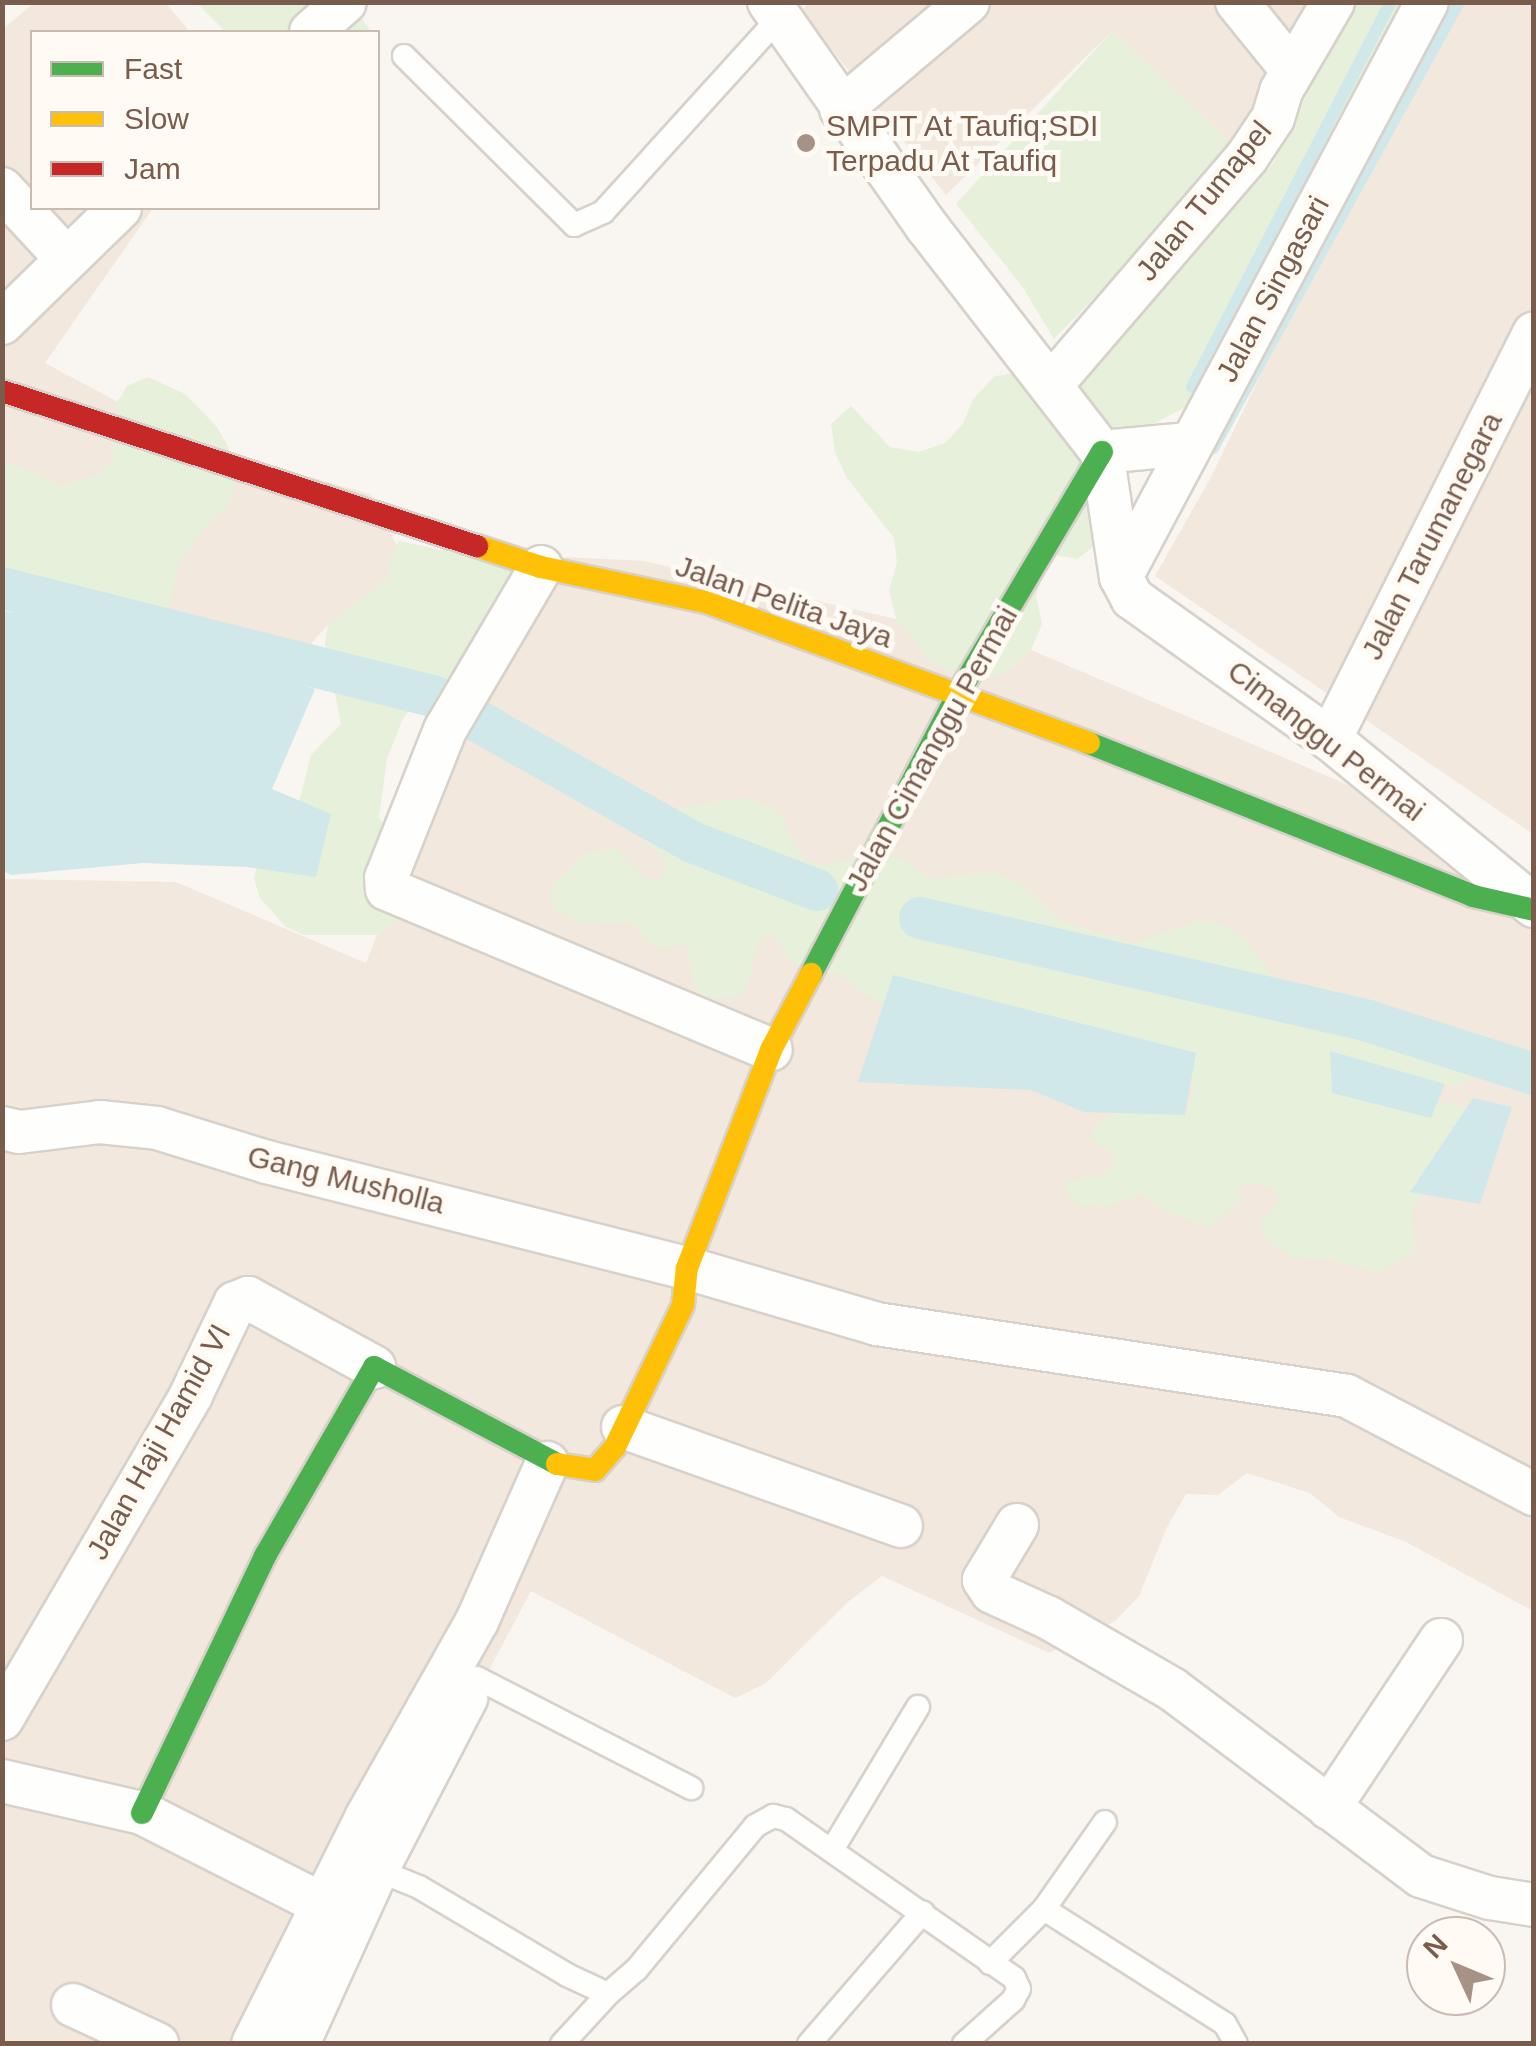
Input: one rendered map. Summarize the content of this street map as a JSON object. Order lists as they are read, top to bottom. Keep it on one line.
{"streets":{"street":["Jalan Tumapel","Jalan Singasari","Jalan Tarumanegara","Jalan Pelita Jaya","Cimanggu Permai","Jalan Cimanggu Permai","Gang Musholla","Jalan Haji Hamid VI"]},"crossings":[["Jalan Singasari","Cimanggu Permai"],["Jalan Tarumanegara","Cimanggu Permai"],["Jalan Pelita Jaya","Cimanggu Permai"],["Jalan Pelita Jaya","Jalan Cimanggu Permai"],["Jalan Cimanggu Permai","Gang Musholla"]],"places":["SMPIT At Taufiq;SDI Terpadu At Taufiq"],"legend":["Fast","Slow","Jam"],"north":"top left"}
